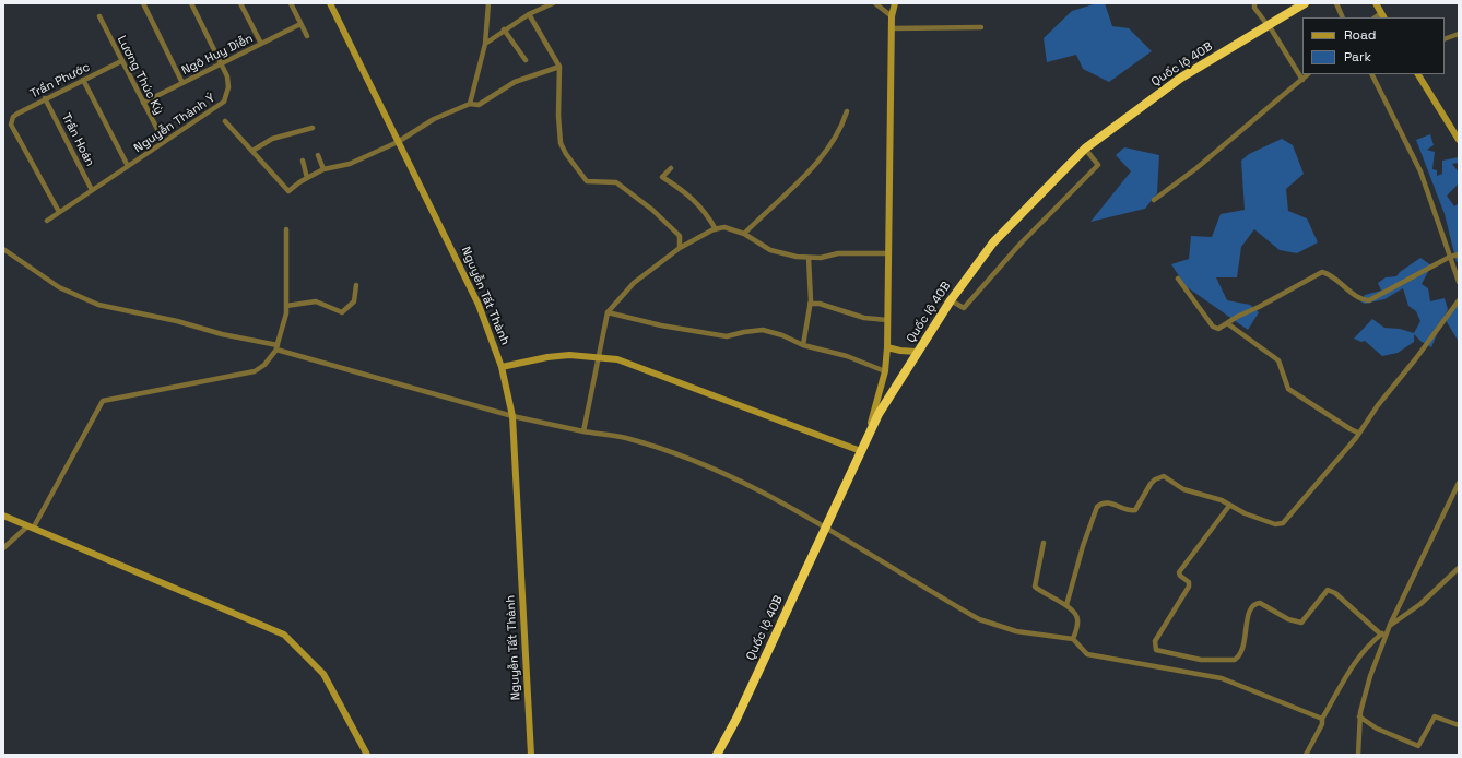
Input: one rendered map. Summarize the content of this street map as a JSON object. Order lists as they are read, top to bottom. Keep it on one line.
{"streets":{"highway":["Quốc lộ 40B"],"main road":["Nguyễn Tất Thành"],"street":["Ngô Huy Diễn","Lương Thúc Kỳ","Trần Phước","Nguyễn Thành Ý","Trần Hoán"]},"crossings":[["Ngô Huy Diễn","Lương Thúc Kỳ"],["Ngô Huy Diễn","Nguyễn Thành Ý"],["Lương Thúc Kỳ","Trần Phước"],["Lương Thúc Kỳ","Nguyễn Thành Ý"],["Trần Phước","Nguyễn Thành Ý"],["Trần Phước","Trần Hoán"],["Nguyễn Thành Ý","Trần Hoán"]],"legend":["Road","Park"]}
